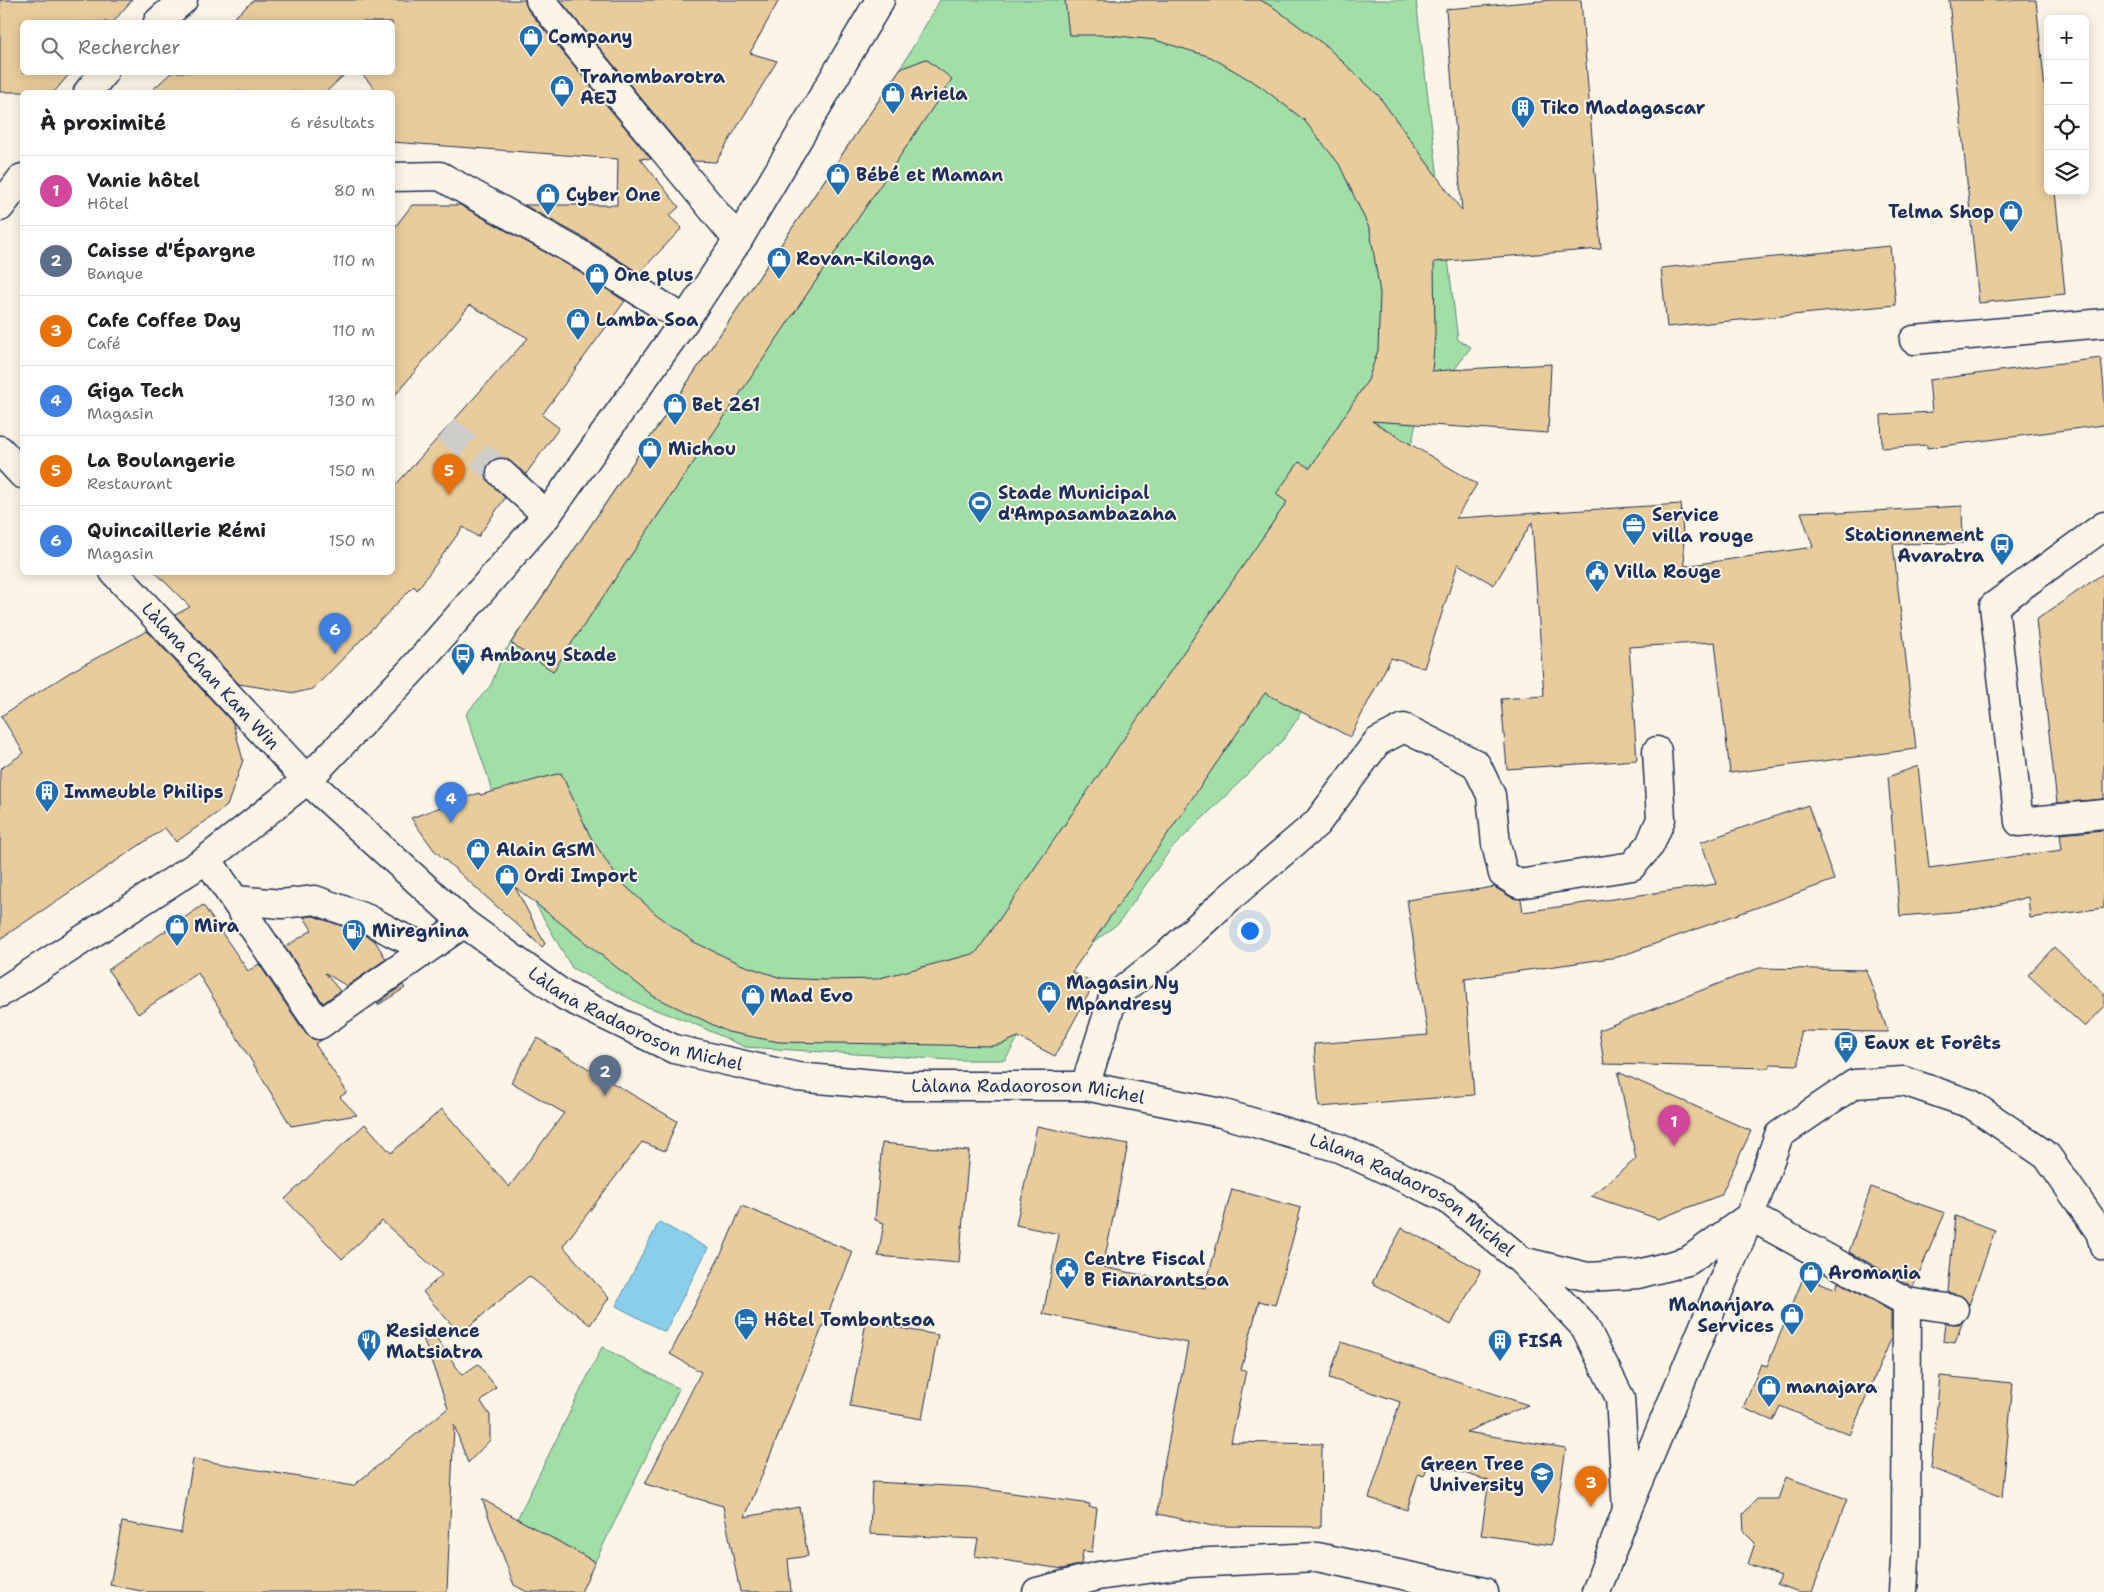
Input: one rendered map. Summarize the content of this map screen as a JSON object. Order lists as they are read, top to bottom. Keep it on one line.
{"streets":{"street":["Làlana Chan Kam Win","Làlana Radaoroson Michel"]},"crossings":[["Làlana Chan Kam Win","Làlana Radaoroson Michel"]],"places":{"shop":["Company","Tranombarotra AEJ","Ariela","Bébé et Maman","Cyber One","Telma Shop","Rovan-Kilonga","One plus","Lamba Soa","Bet 261","Michou","Alain GSM","Ordi Import","Mira","Magasin Ny Mpandresy","Mad Evo","Aromania","Mananjara Services","manajara"],"building":["Tiko Madagascar","Immeuble Philips","FISA"],"sports":["Stade Municipal d'Ampasambazaha"],"office":["Service villa rouge"],"bus stop":["Stationnement Avaratra","Ambany Stade","Eaux et Forêts"],"public building":["Villa Rouge","Centre Fiscal B Fianarantsoa"],"fuel station":["Miregnina"],"hotel":["Hôtel Tombontsoa"],"restaurant":["Residence Matsiatra"],"school or university":["Green Tree University"]},"page":{"map_buttons":["+","−"],"search":"Rechercher","heading":["À proximité","6 résultats"],"list":[{"mark":"1","name":"Vanie hôtel","note":"Hôtel","value":"80 m"},{"mark":"2","name":"Caisse d'Épargne","note":"Banque","value":"110 m"},{"mark":"3","name":"Cafe Coffee Day","note":"Café","value":"110 m"},{"mark":"4","name":"Giga Tech","note":"Magasin","value":"130 m"},{"mark":"5","name":"La Boulangerie","note":"Restaurant","value":"150 m"},{"mark":"6","name":"Quincaillerie Rémi","note":"Magasin","value":"150 m"}],"pins":["5","6","4","2","1","3"]}}
